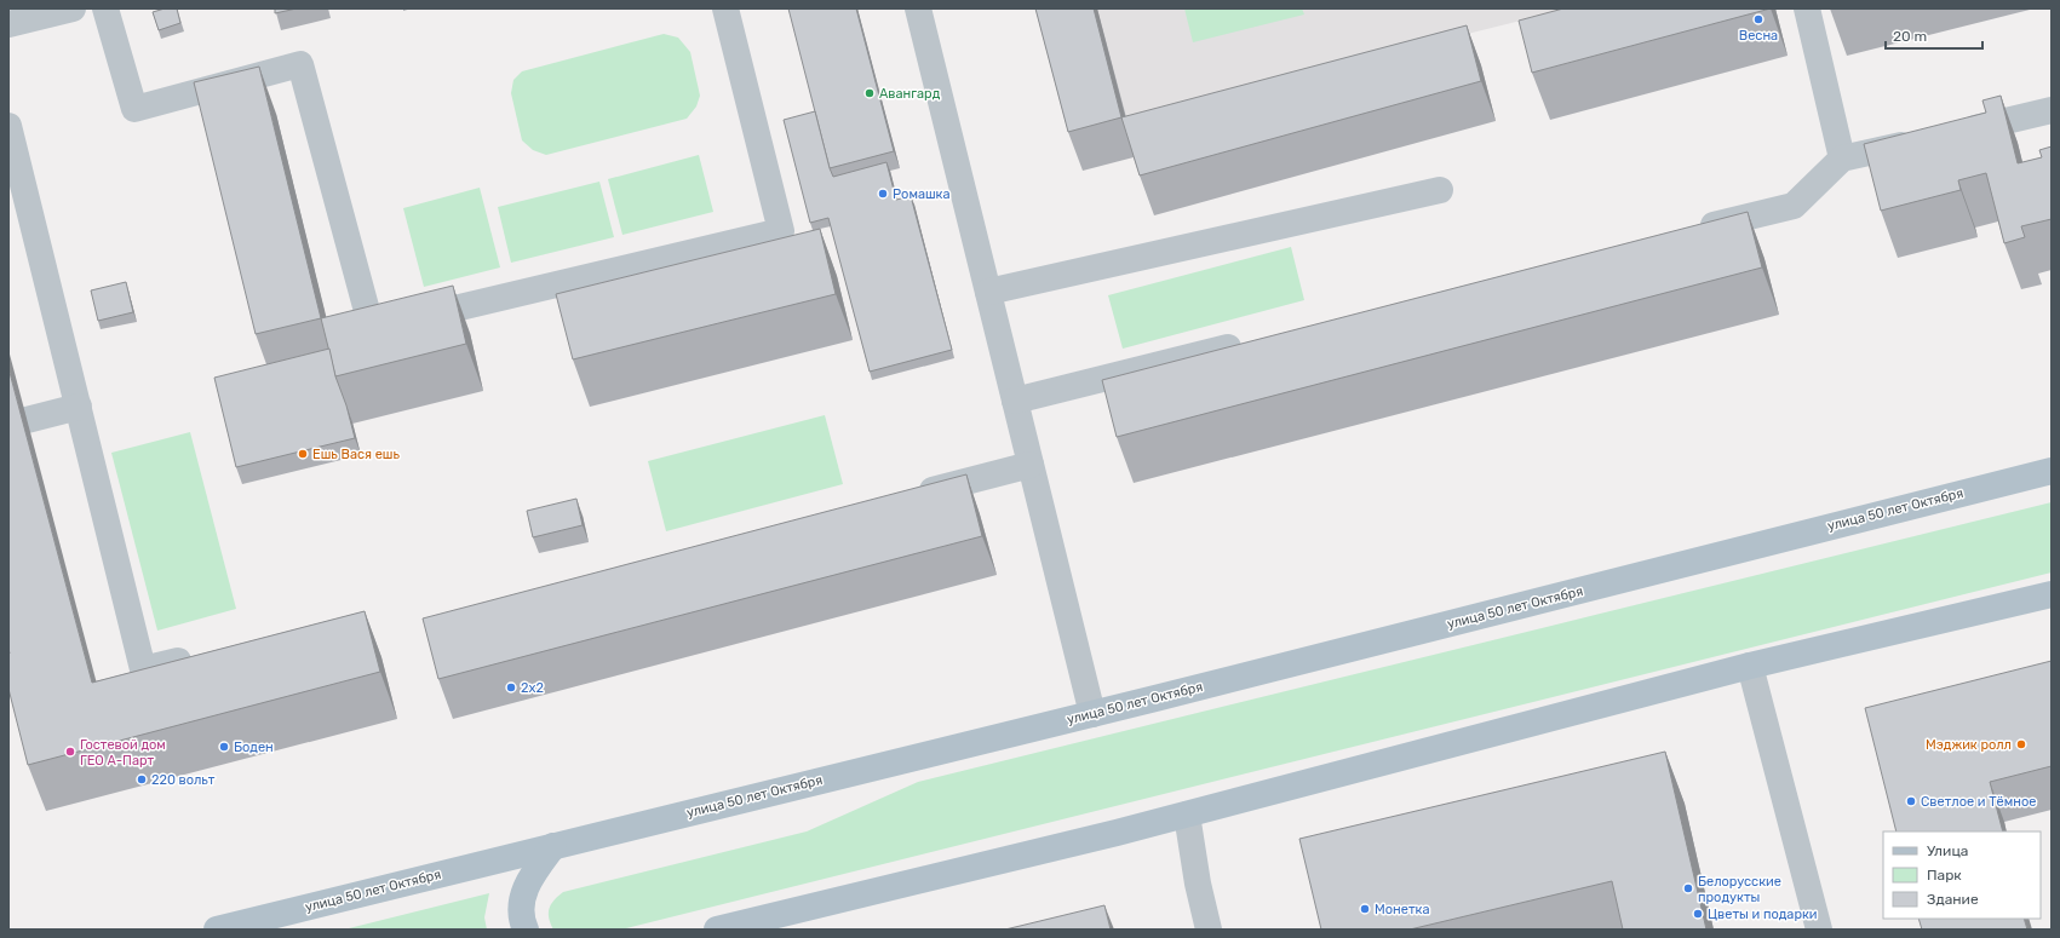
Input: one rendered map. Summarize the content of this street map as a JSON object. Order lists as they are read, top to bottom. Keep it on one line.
{"streets":{"main road":["улица 50 лет Октября"]},"places":["Весна","Авангард","Ромашка","Ешь Вася ешь","2х2","Мэджик ролл","Боден","Гостевой дом ГЕО А-Парт","220 вольт","Светлое и Тёмное","Белорусские продукты","Монетка","Цветы и подарки"],"legend":["Улица","Парк","Здание"],"scale_bar":"20 m"}
